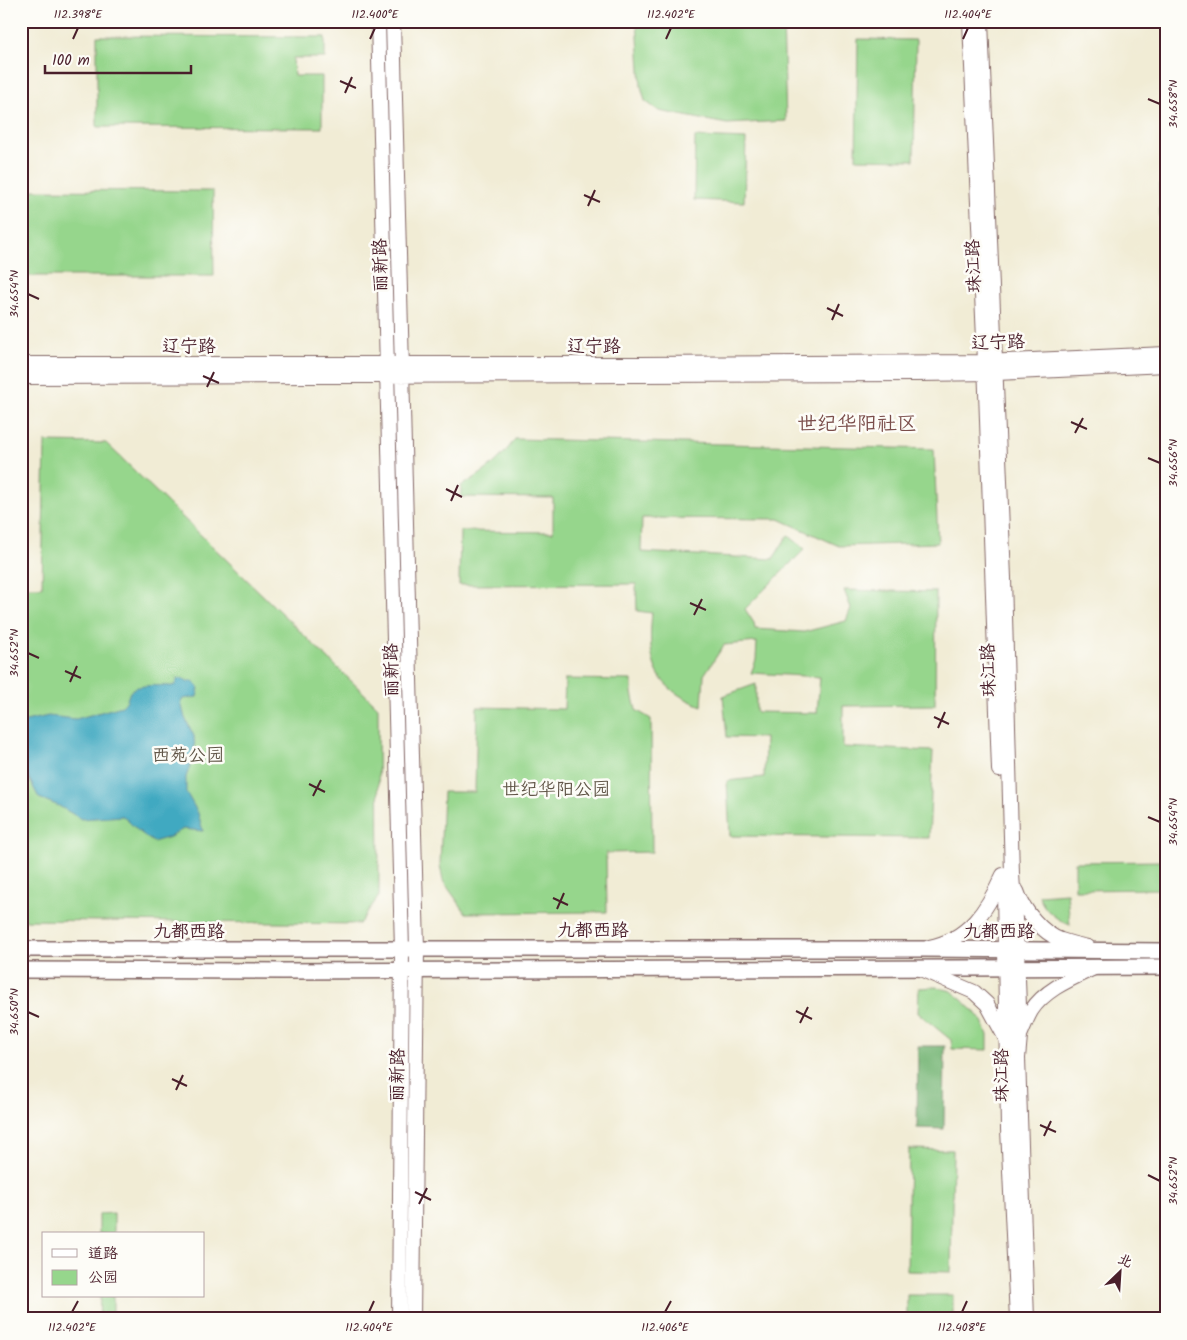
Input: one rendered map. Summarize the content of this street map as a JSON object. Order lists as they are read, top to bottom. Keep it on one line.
{"streets":{"main road":["丽新路","珠江路","辽宁路","九都西路"]},"crossings":[["丽新路","辽宁路"],["丽新路","九都西路"],["珠江路","辽宁路"],["珠江路","九都西路"]],"districts":["世纪华阳社区"],"parks":["西苑公园","世纪华阳公园"],"legend":["道路","公园"],"scale_bar":"100 m","north":"top right","coordinates":["112.398°E","112.400°E","112.402°E","112.404°E","34.658°N","34.654°N","34.656°N","34.652°N","34.650°N","112.406°E","112.408°E"]}
